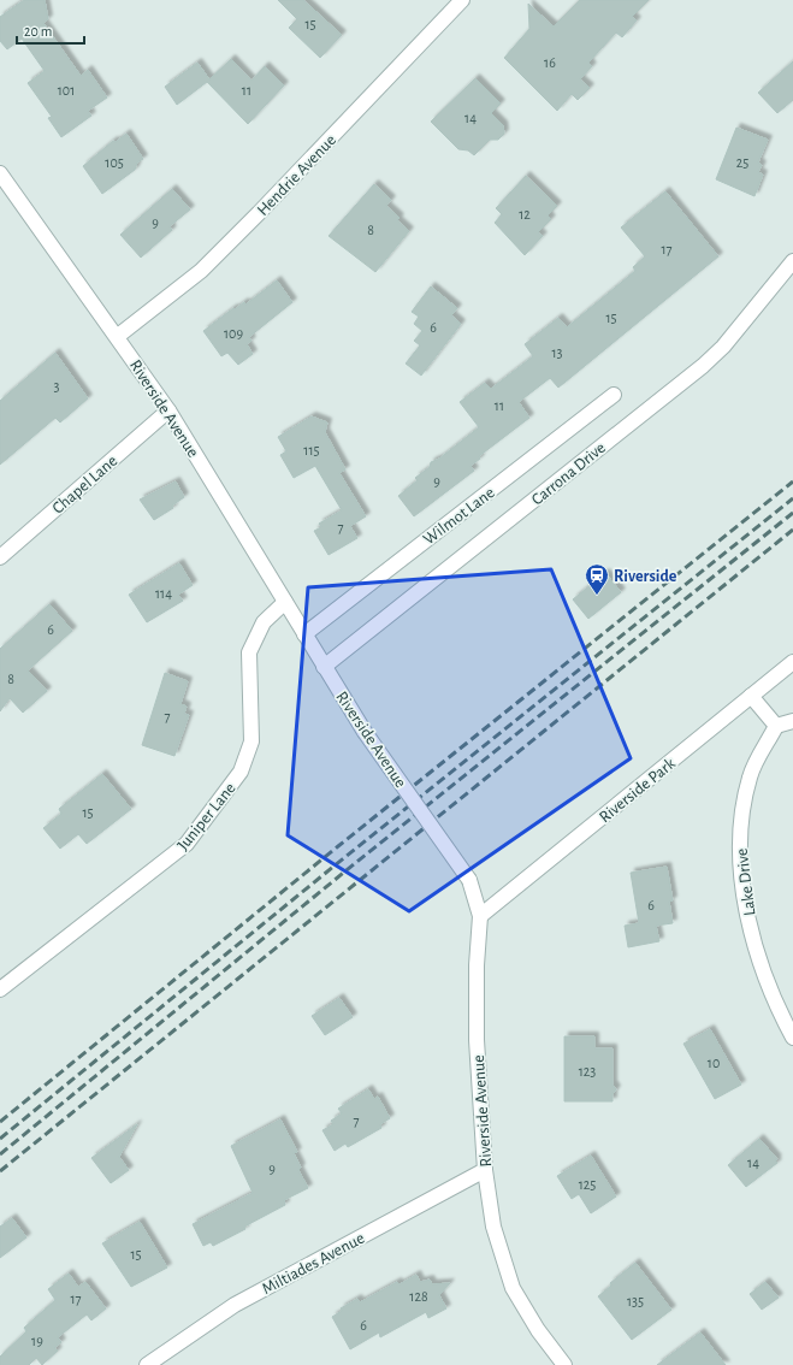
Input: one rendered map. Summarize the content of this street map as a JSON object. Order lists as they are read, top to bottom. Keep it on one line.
{"streets":{"street":["Hendrie Avenue","Riverside Avenue","Carrona Drive","Chapel Lane","Wilmot Lane","Riverside Park","Juniper Lane","Lake Drive","Miltiades Avenue"]},"crossings":[["Hendrie Avenue","Riverside Avenue"],["Riverside Avenue","Carrona Drive"],["Riverside Avenue","Chapel Lane"],["Riverside Avenue","Wilmot Lane"],["Riverside Avenue","Riverside Park"],["Riverside Avenue","Juniper Lane"],["Riverside Avenue","Miltiades Avenue"]],"places":{"station":["Riverside"]},"house_numbers":["15","16","101","11","14","105","25","12","9","8","17","15","6","109","13","3","11","115","9","7","114","6","8","7","15","6","10","123","7","14","9","125","15","128","17","135","6","19"],"scale_bar":"20 m"}
